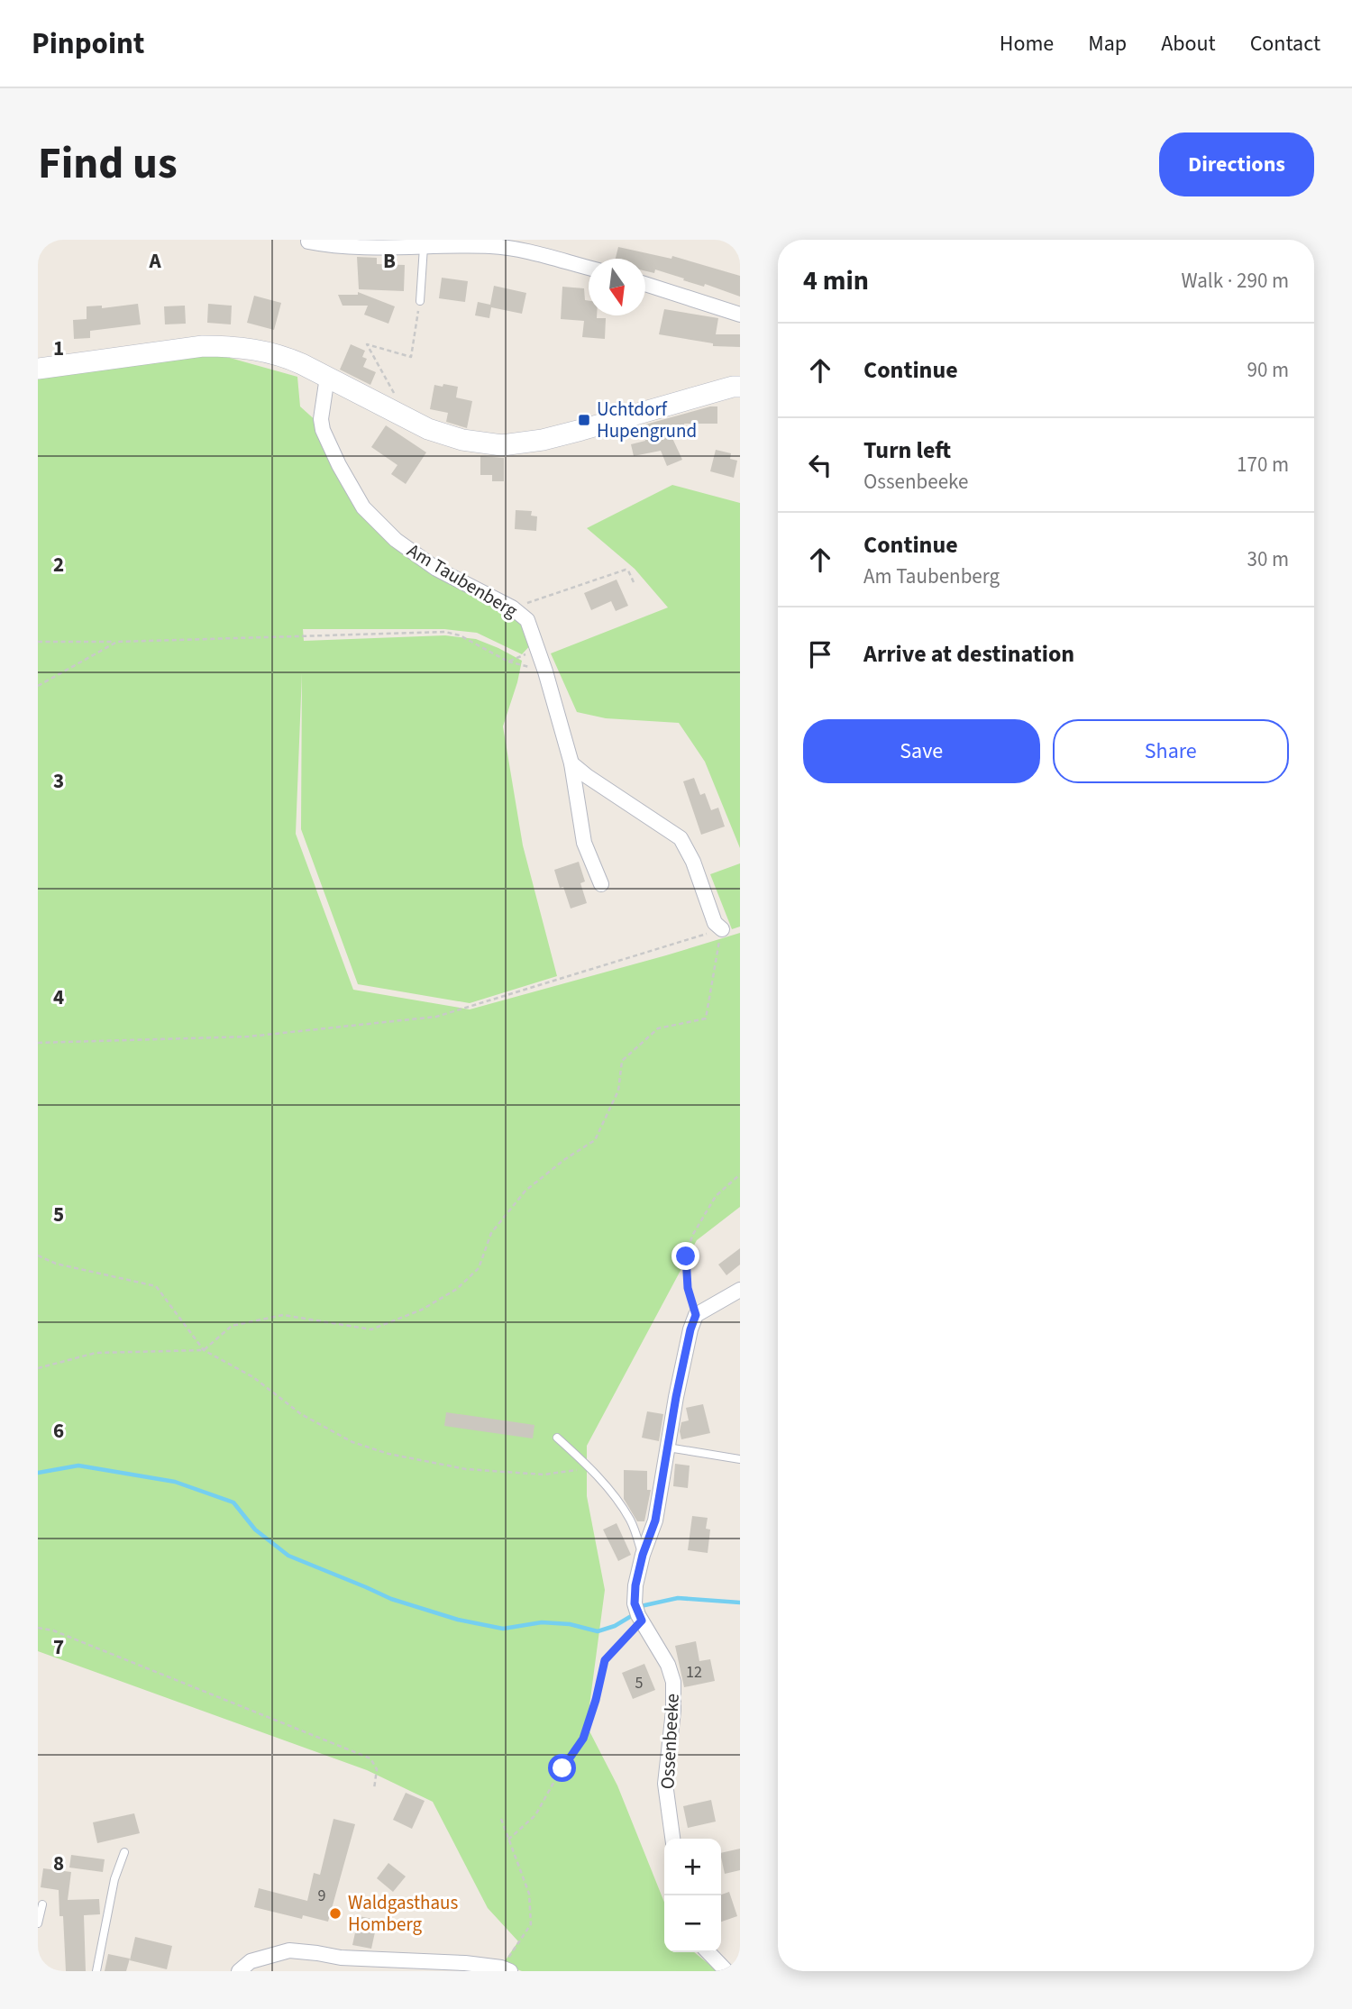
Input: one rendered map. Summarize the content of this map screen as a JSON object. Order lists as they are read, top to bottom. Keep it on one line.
{"streets":{"street":["Am Taubenberg","Ossenbeeke"]},"places":{"transit":["Uchtdorf Hupengrund"],"other":["Waldgasthaus Homberg"]},"house_numbers":["12","5","9"],"north":"bottom","page":{"header":"Pinpoint","nav":["Home","Map","About","Contact"],"title":"Find us","buttons":["Directions",["Save","Share"]],"heading":["4 min","Walk · 290 m"],"list":[["Continue","90 m"],["Turn left","Ossenbeeke","170 m"],["Continue","Am Taubenberg","30 m"],"Arrive at destination"],"map_buttons":["+","−"]},"grid":{"columns":["A","B"],"rows":["1","2","3","4","5","6","7","8"]}}
